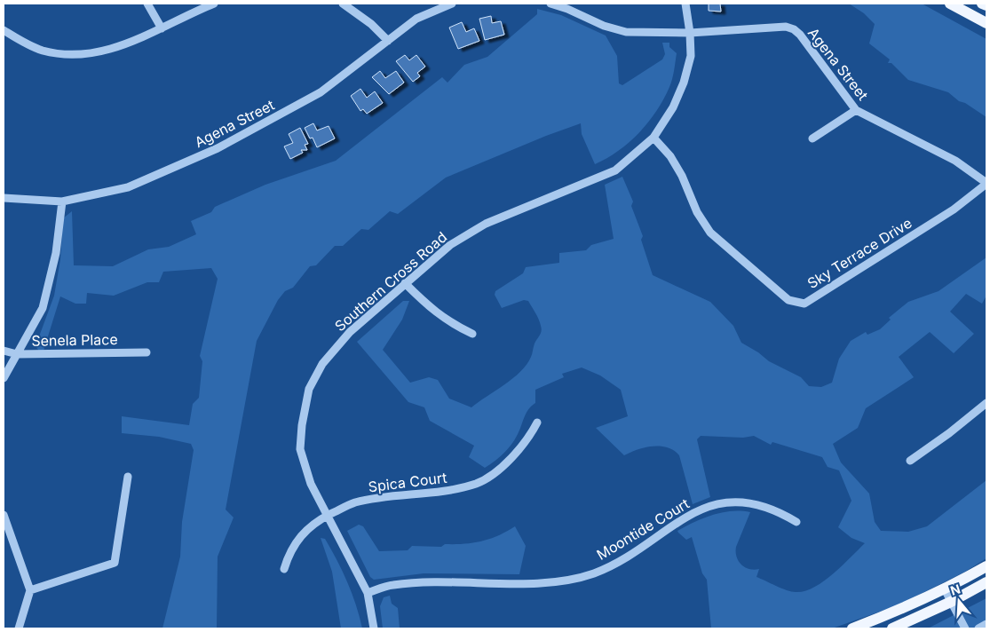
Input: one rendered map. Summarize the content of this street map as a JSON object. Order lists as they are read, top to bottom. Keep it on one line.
{"streets":{"street":["Agena Street","Sky Terrace Drive","Southern Cross Road","Senela Place","Spica Court","Moontide Court"]},"crossings":[["Agena Street","Sky Terrace Drive"],["Agena Street","Southern Cross Road"],["Sky Terrace Drive","Southern Cross Road"],["Southern Cross Road","Spica Court"],["Southern Cross Road","Moontide Court"]],"north":"top"}
